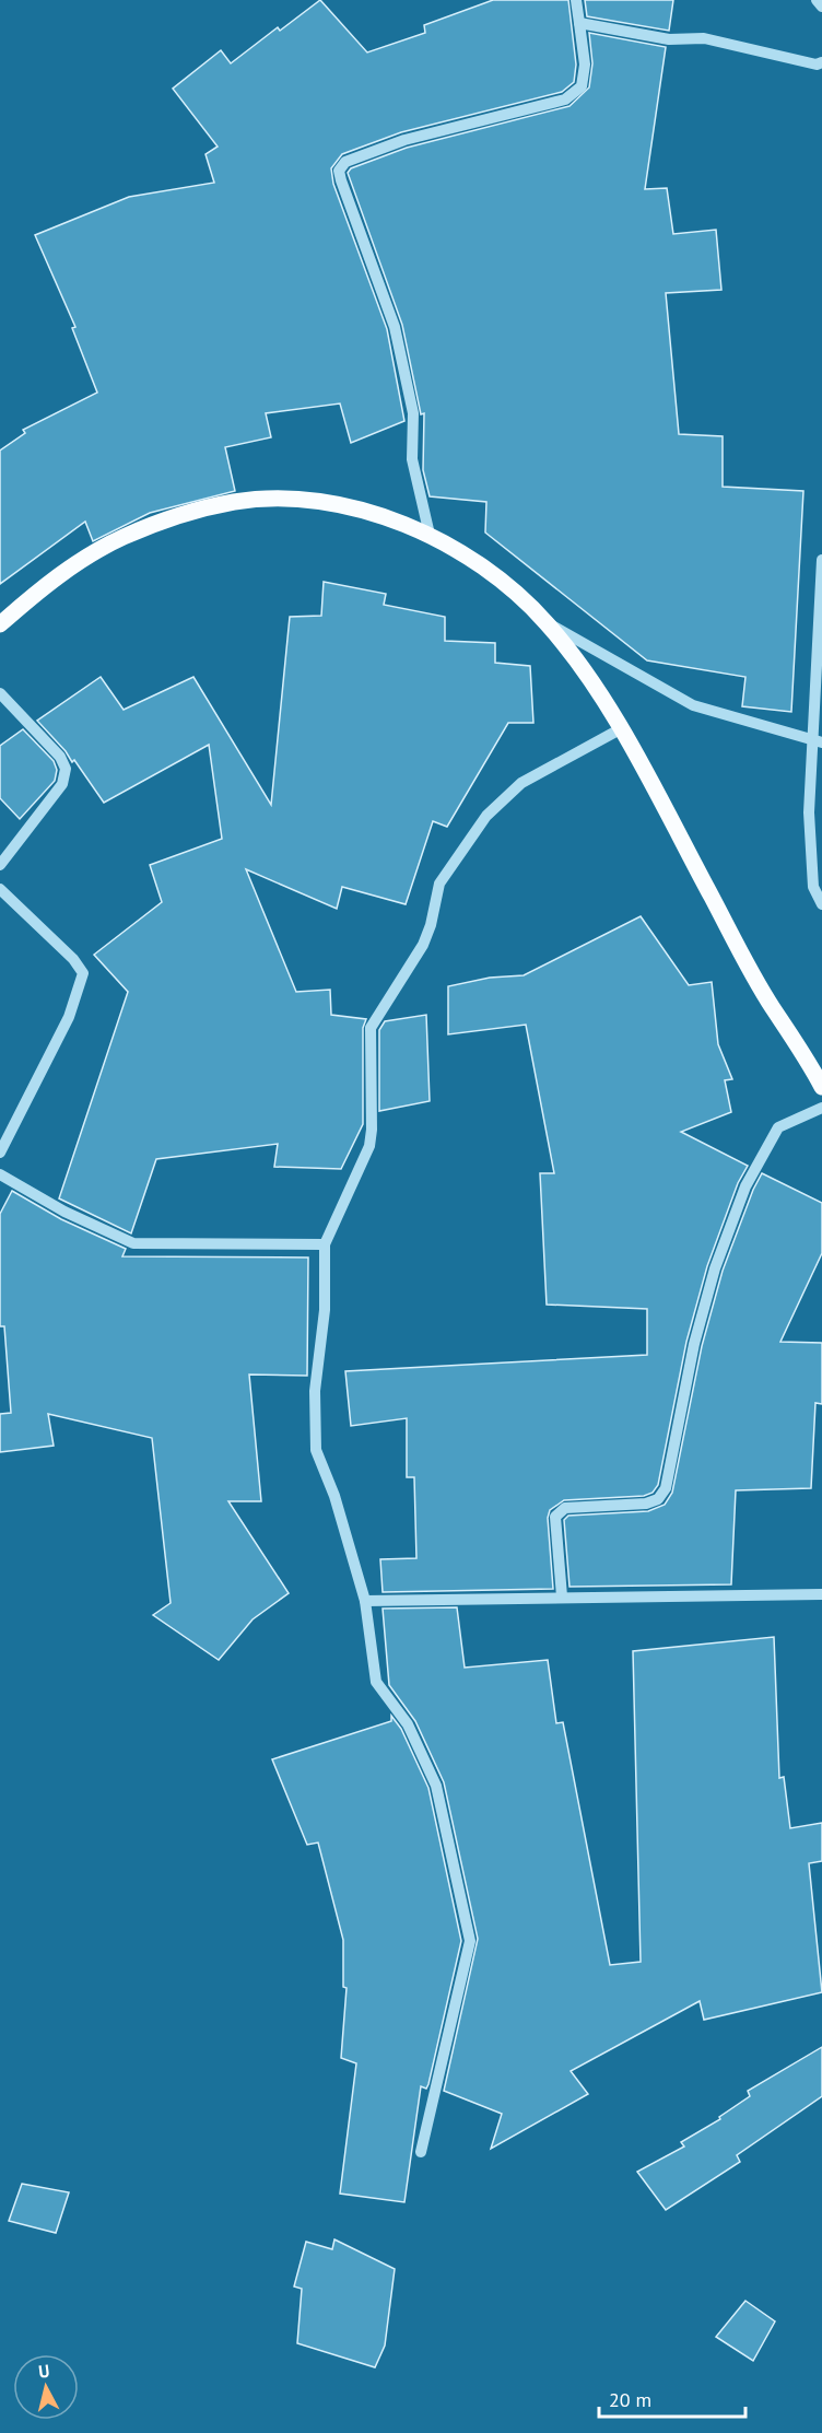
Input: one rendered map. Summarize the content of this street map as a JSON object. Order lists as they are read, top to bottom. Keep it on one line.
{"scale_bar":"20 m","north":"top"}
